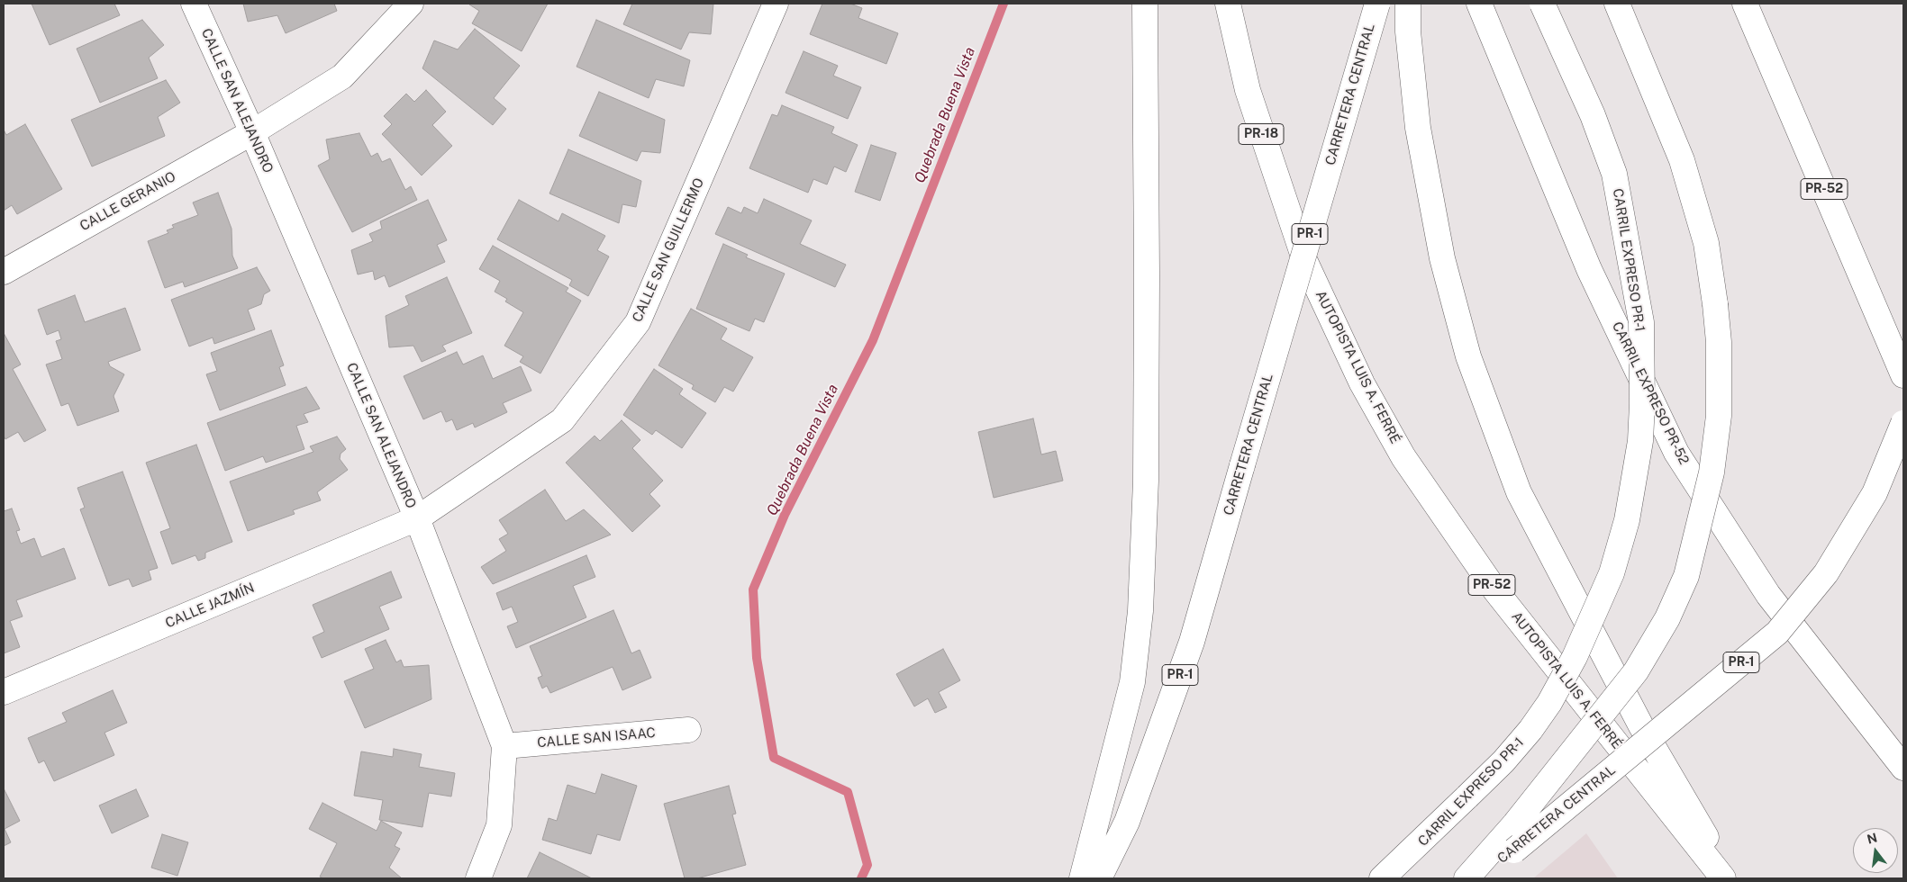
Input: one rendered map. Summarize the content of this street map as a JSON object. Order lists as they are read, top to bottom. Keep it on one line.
{"streets":{"main road":["CARRETERA CENTRAL","CALLE SAN ALEJANDRO","PR-18","PR-52","CALLE GERANIO","PR-1","CALLE SAN GUILLERMO","CARRIL EXPRESO PR-1","AUTOPISTA LUIS A. FERRÉ","CARRIL EXPRESO PR-52","CALLE JAZMÍN","CALLE SAN ISAAC"]},"crossings":[["CALLE SAN ALEJANDRO","CALLE GERANIO"],["CALLE SAN ALEJANDRO","CALLE SAN GUILLERMO"],["CALLE SAN ALEJANDRO","CALLE JAZMÍN"],["CALLE SAN ALEJANDRO","CALLE SAN ISAAC"],["PR-18","AUTOPISTA LUIS A. FERRÉ"],["CALLE SAN GUILLERMO","CALLE JAZMÍN"]],"water":["Quebrada Buena Vista"],"north":"top"}
